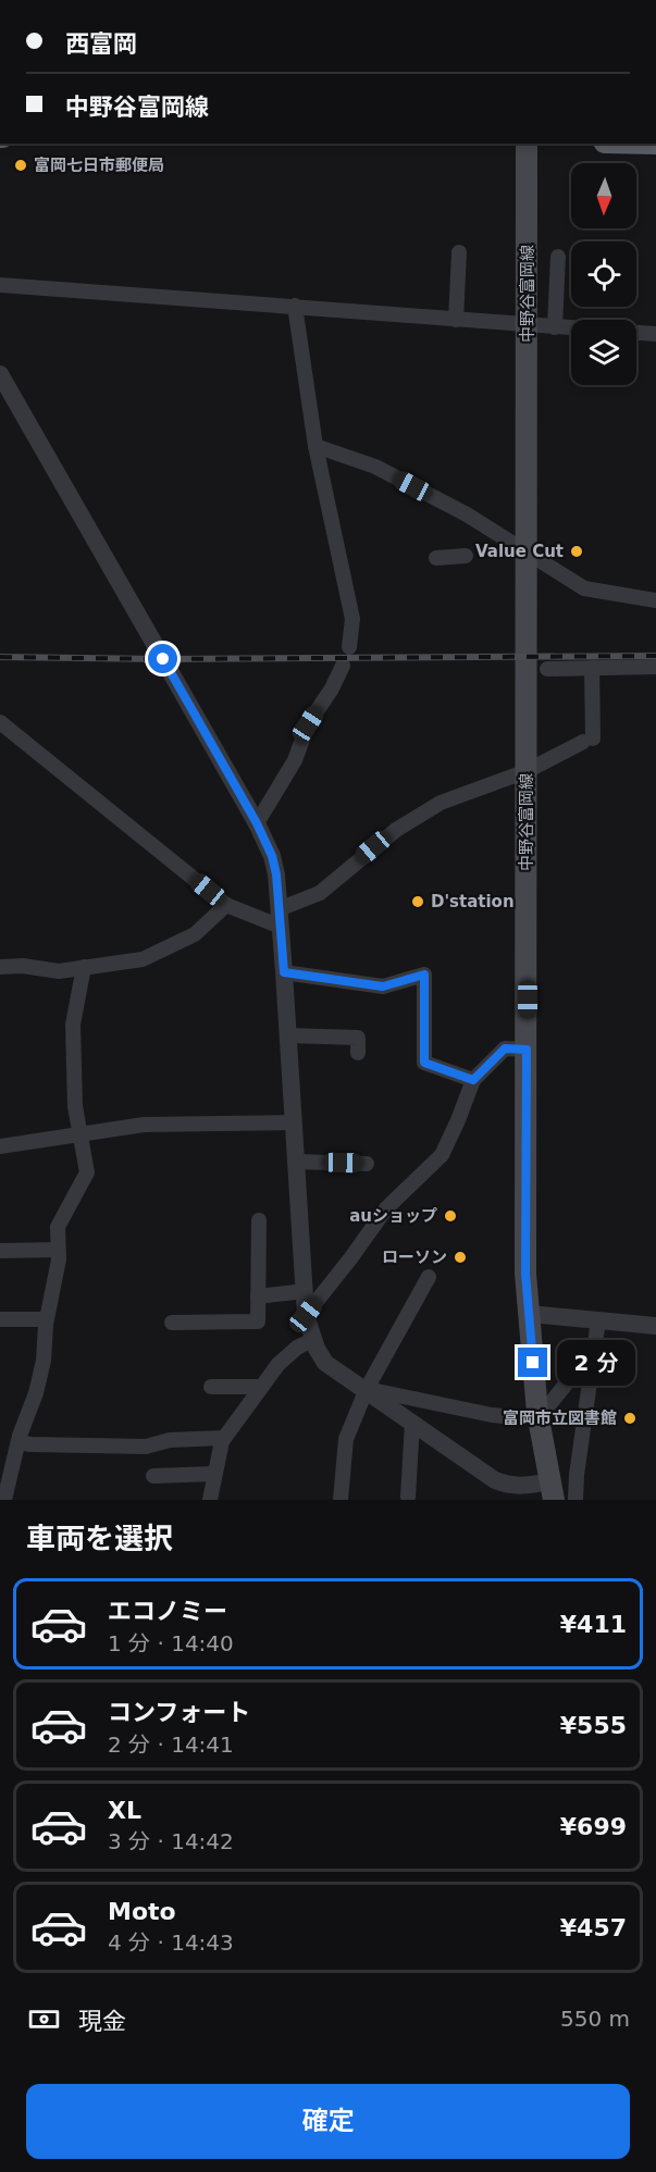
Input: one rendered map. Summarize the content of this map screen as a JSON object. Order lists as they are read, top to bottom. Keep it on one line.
{"streets":{"main road":["中野谷富岡線"]},"places":["富岡七日市郵便局","Value Cut","D'station","auショップ","ローソン","富岡市立図書館"],"north":"bottom","page":{"banner":["西富岡","中野谷富岡線"],"bubble":"2 分","heading":"車両を選択","list":[{"name":"エコノミー","note":"1 分 · 14:40","value":"¥411"},{"name":"コンフォート","note":"2 分 · 14:41","value":"¥555"},{"name":"XL","note":"3 分 · 14:42","value":"¥699"},{"name":"Moto","note":"4 分 · 14:43","value":"¥457"}],"pay":["現金","550 m"],"buttons":"確定"}}
